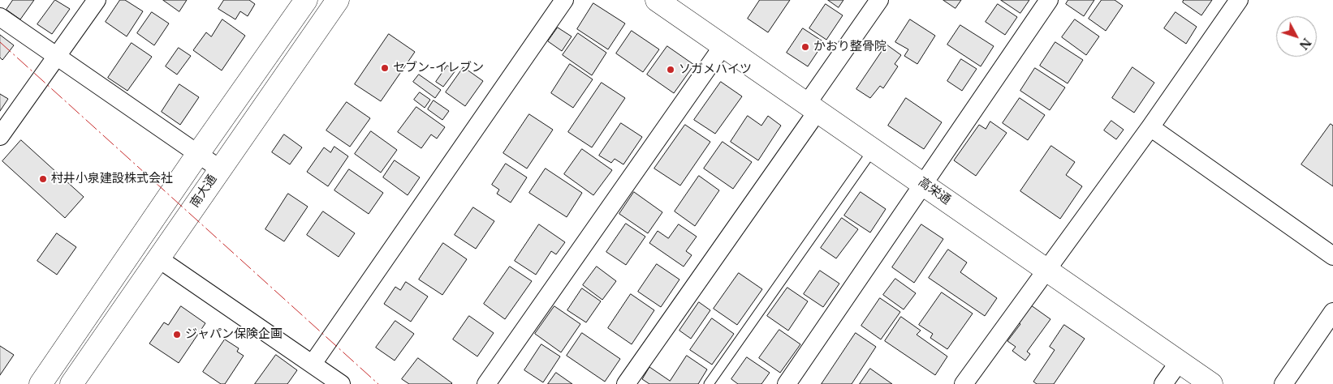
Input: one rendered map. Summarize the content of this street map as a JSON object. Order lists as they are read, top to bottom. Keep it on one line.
{"streets":{"street":["南大通","高栄通"]},"places":["かおり整骨院","セブン-イレブン","ソガメハイツ","村井小泉建設株式会社","ジャパン保険企画"],"north":"bottom right"}
